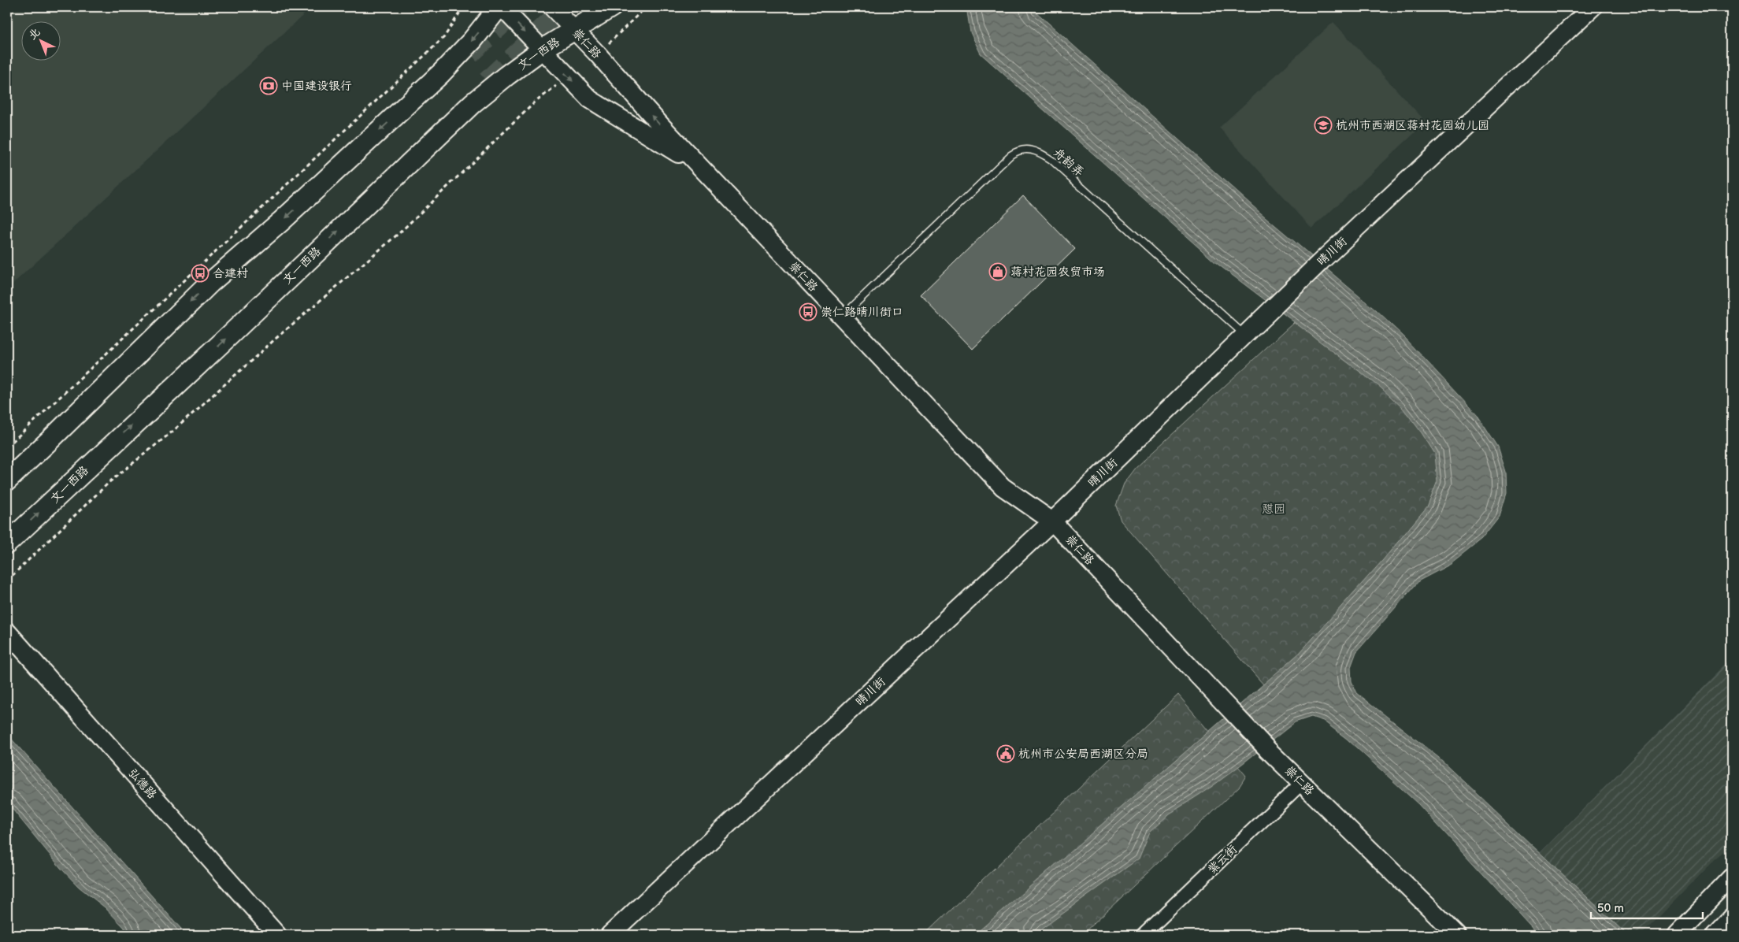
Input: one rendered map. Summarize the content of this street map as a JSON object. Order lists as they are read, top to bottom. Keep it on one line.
{"streets":{"main road":["文一西路"],"street":["崇仁路","晴川街","弘德路","紫云街"],"lane":["舟韵弄"]},"crossings":[["崇仁路","文一西路"],["崇仁路","舟韵弄"],["崇仁路","晴川街"],["崇仁路","紫云街"],["舟韵弄","晴川街"]],"parks":["憇园"],"places":{"bank":["中国建设银行"],"school or university":["杭州市西湖区蒋村花园幼儿园"],"shop":["蒋村花园农贸市场"],"bus stop":["合建村","崇仁路晴川街口"],"public building":["杭州市公安局西湖区分局"]},"scale_bar":"50 m","north":"top left"}
